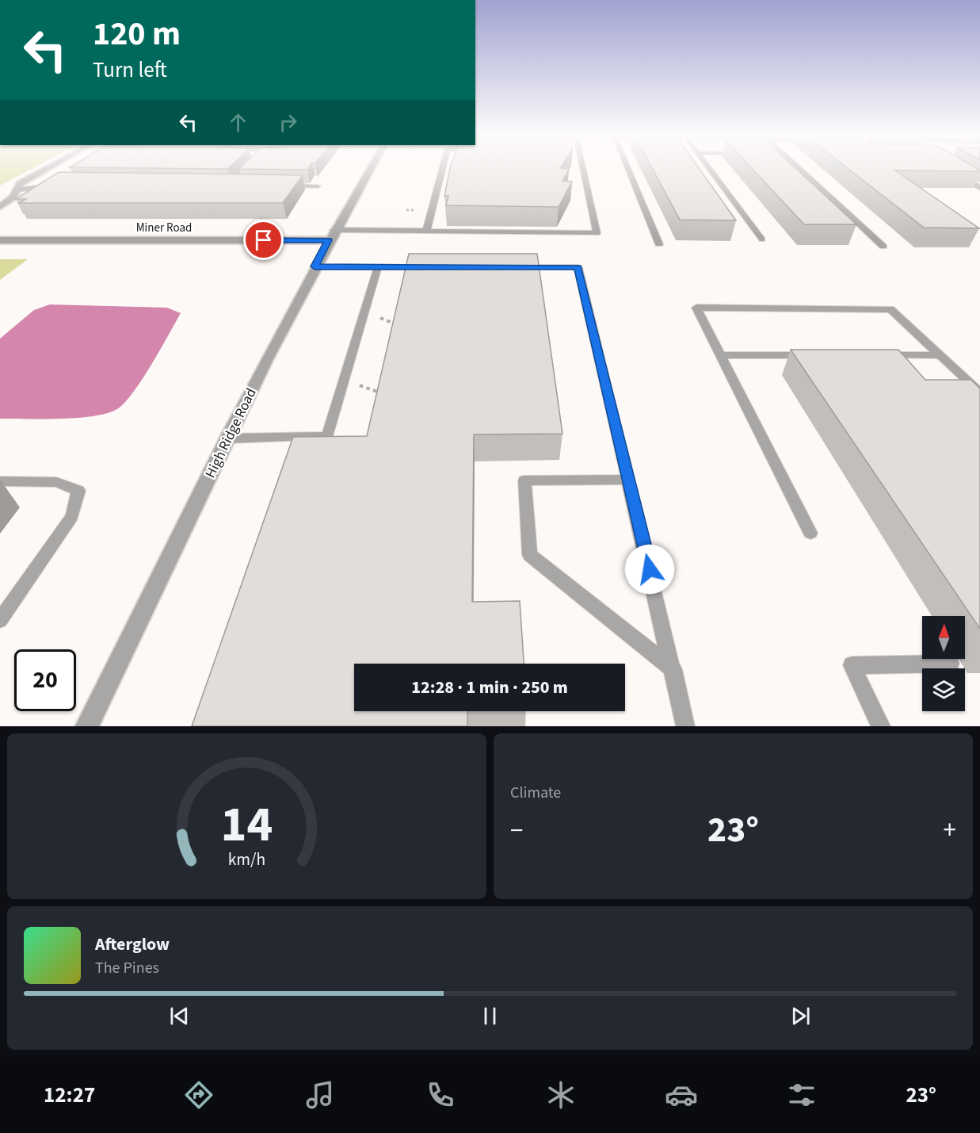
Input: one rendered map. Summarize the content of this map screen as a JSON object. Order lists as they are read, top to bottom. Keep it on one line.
{"streets":{"street":["Miner Road","High Ridge Road"]},"crossings":[["Miner Road","High Ridge Road"]],"north":"top","page":{"turn":["120 m","Turn left"],"limit":"20","trip":"12:28 · 1 min · 250 m","tile":"Climate","heat":["−","23°","+"],"song":["Afterglow","The Pines"],"tabs":["12:27","23°"],"gauge":["14","km/h"]}}
